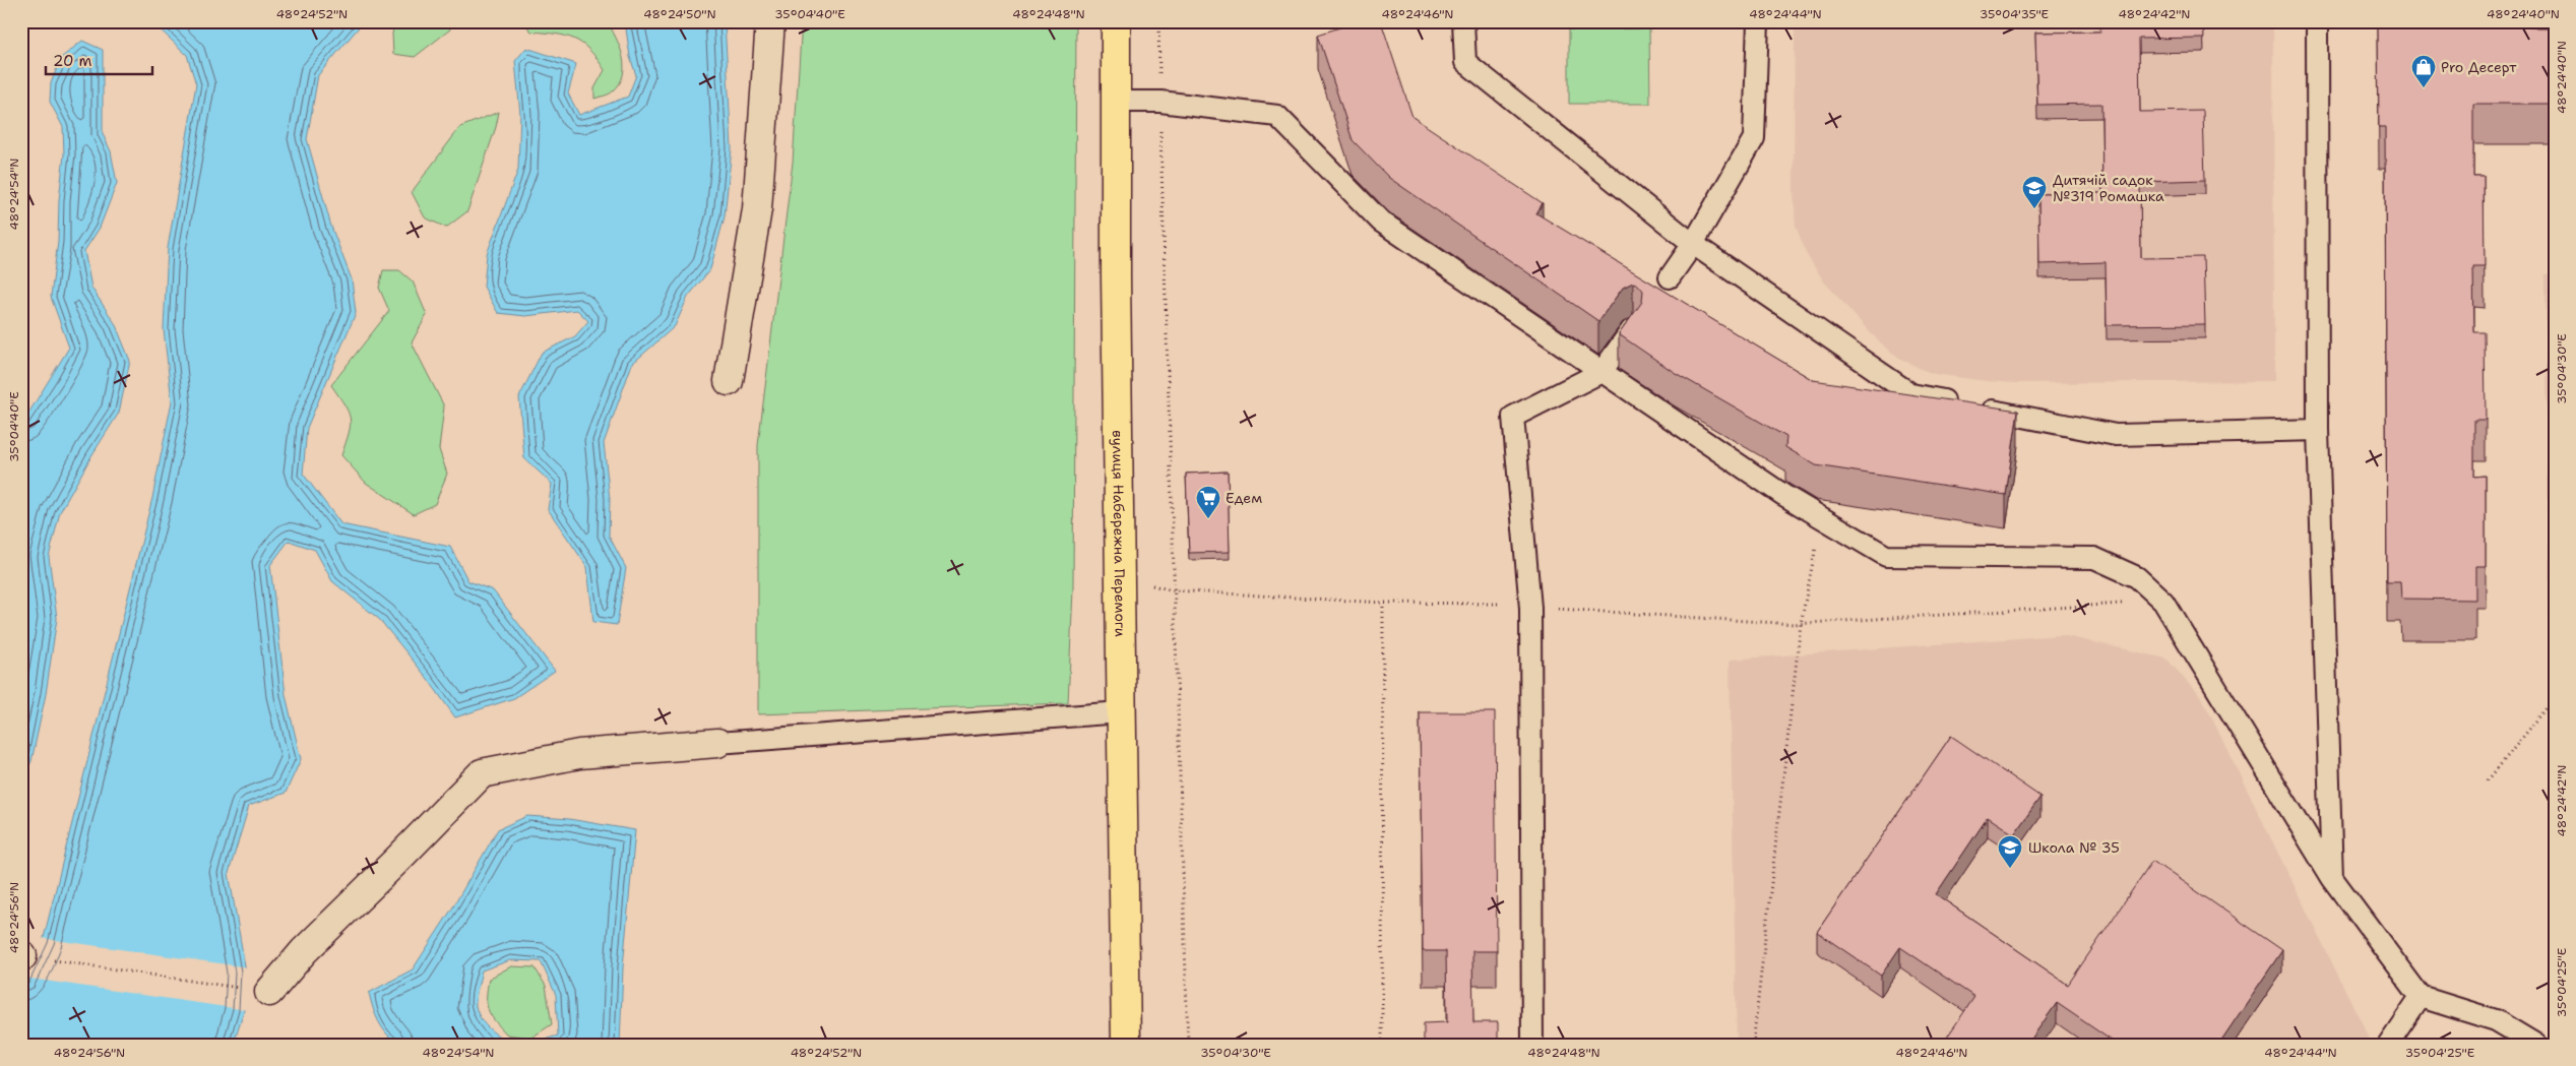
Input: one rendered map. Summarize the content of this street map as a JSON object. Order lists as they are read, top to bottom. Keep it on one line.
{"streets":{"main road":["вулиця Набережна Перемоги"]},"places":{"shop":["Pro Десерт"],"school or university":["Дитячій садок №319 Ромашка","Школа № 35"],"supermarket":["Едем"]},"scale_bar":"20 m","coordinates":["48°24'52\"N","48°24'50\"N","35°04'40\"E","48°24'48\"N","48°24'46\"N","48°24'44\"N","35°04'35\"E","48°24'42\"N","48°24'40\"N","48°24'54\"N","35°04'30\"E","48°24'56\"N","35°04'25\"E"]}
